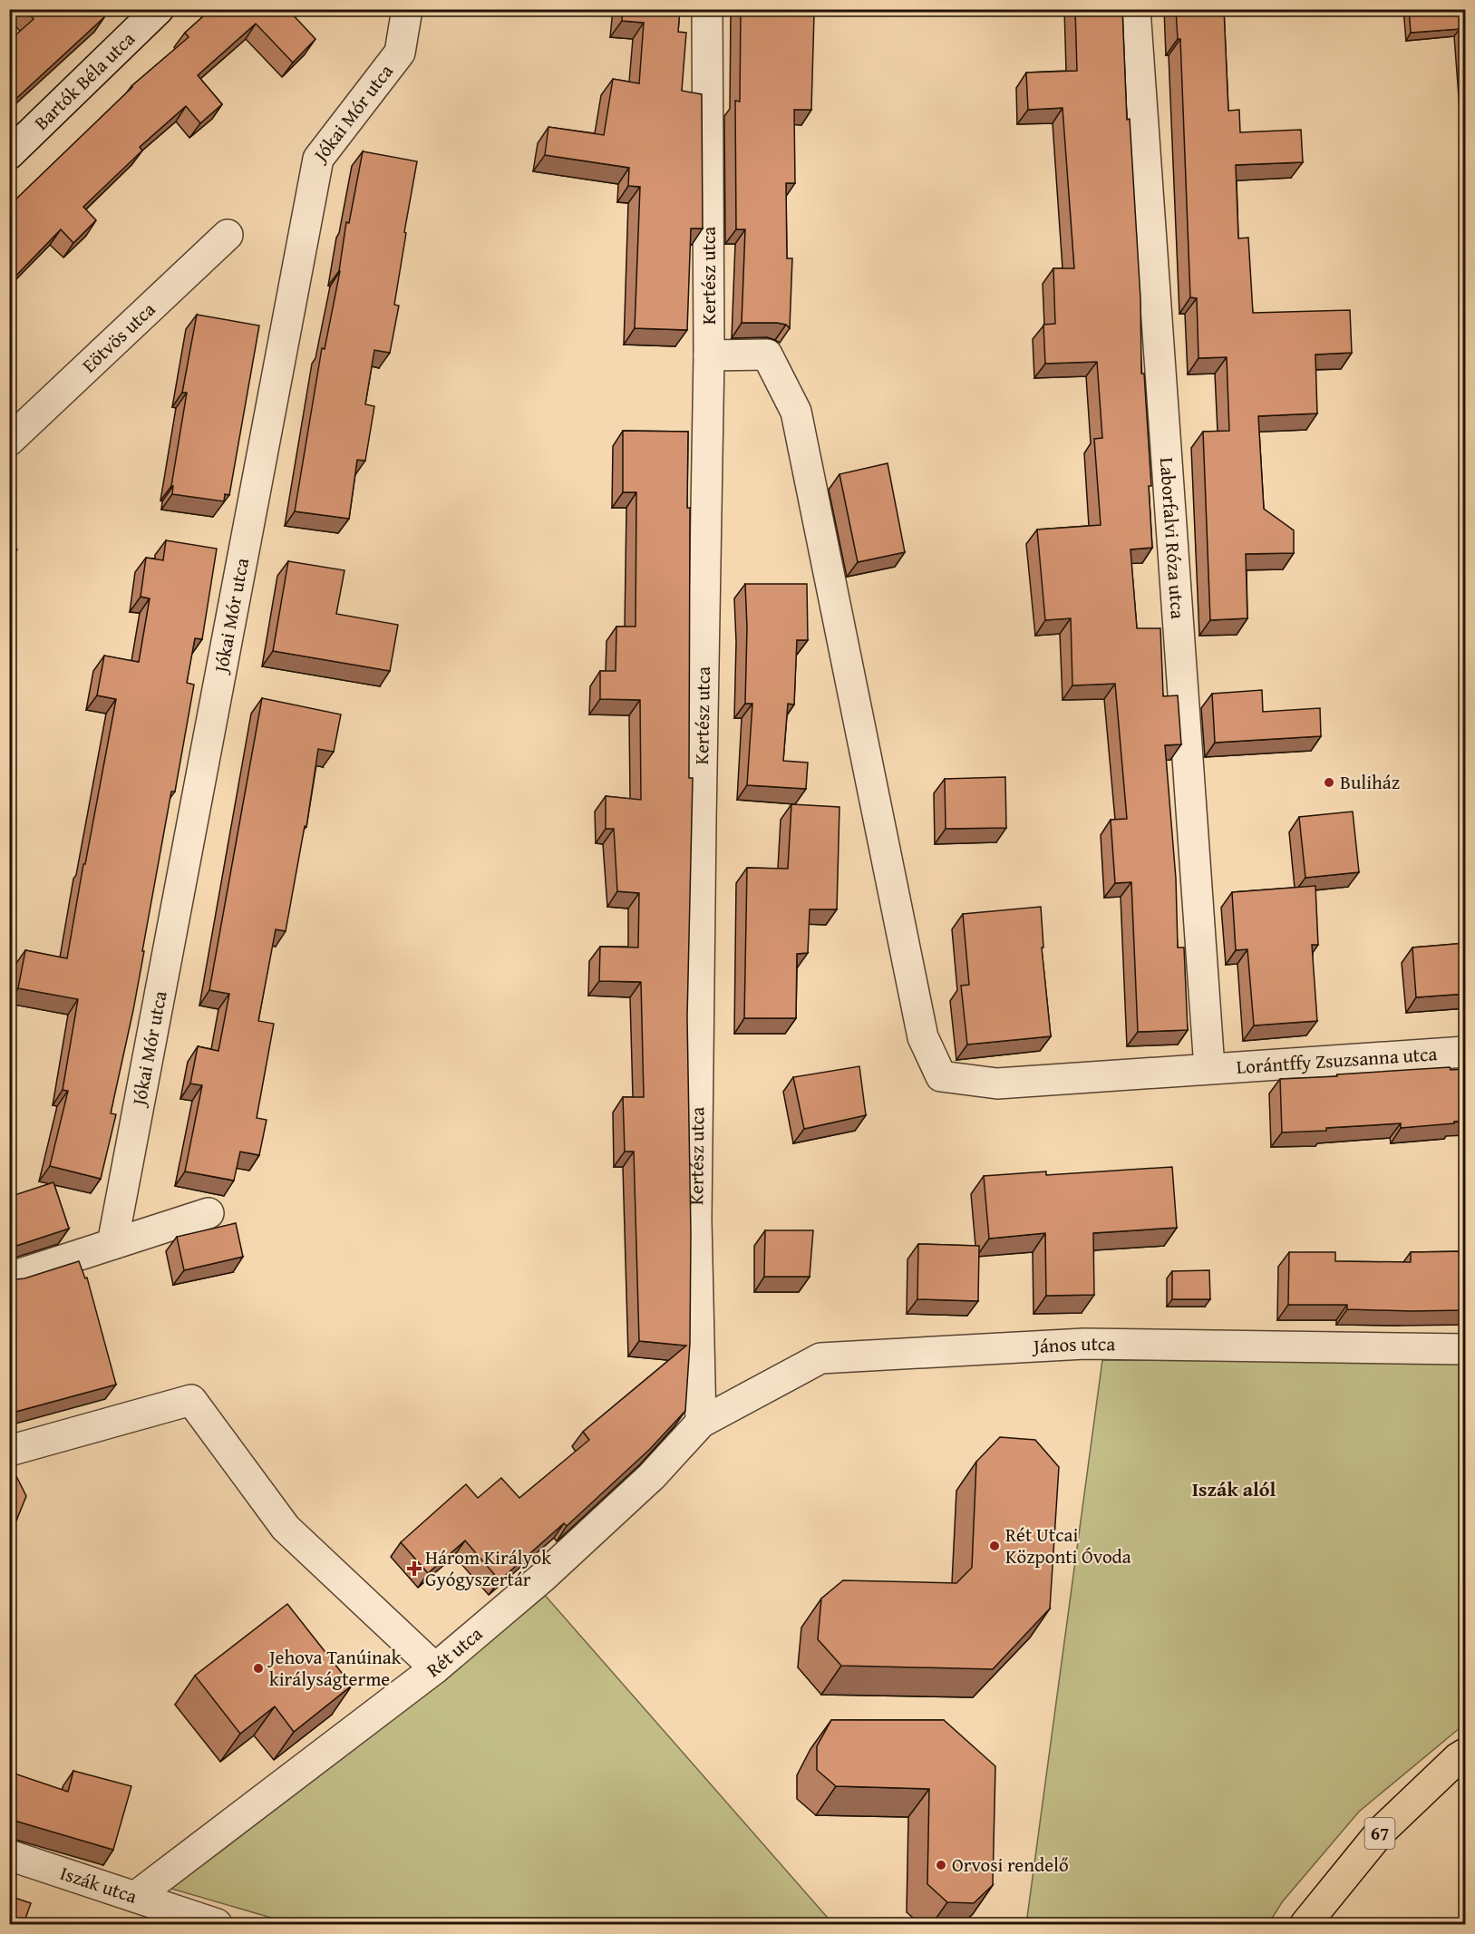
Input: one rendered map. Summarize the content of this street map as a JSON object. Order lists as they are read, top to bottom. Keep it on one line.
{"streets":{"main road":["67"],"street":["Bartók Béla utca","Jókai Mór utca","Kertész utca","Eötvös utca","Laborfalvi Róza utca","Lorántffy Zsuzsanna utca","János utca","Rét utca","Iszák utca"]},"crossings":[["Kertész utca","Lorántffy Zsuzsanna utca"],["Kertész utca","János utca"],["Kertész utca","Rét utca"],["Laborfalvi Róza utca","Lorántffy Zsuzsanna utca"],["János utca","Rét utca"],["Rét utca","Iszák utca"]],"districts":["Iszák alól"],"places":{"other":["Buliház","Rét Utcai Központi Óvoda","Jehova Tanúinak királyságterme","Orvosi rendelő"],"health":["Három Királyok Gyógyszertár"]}}
